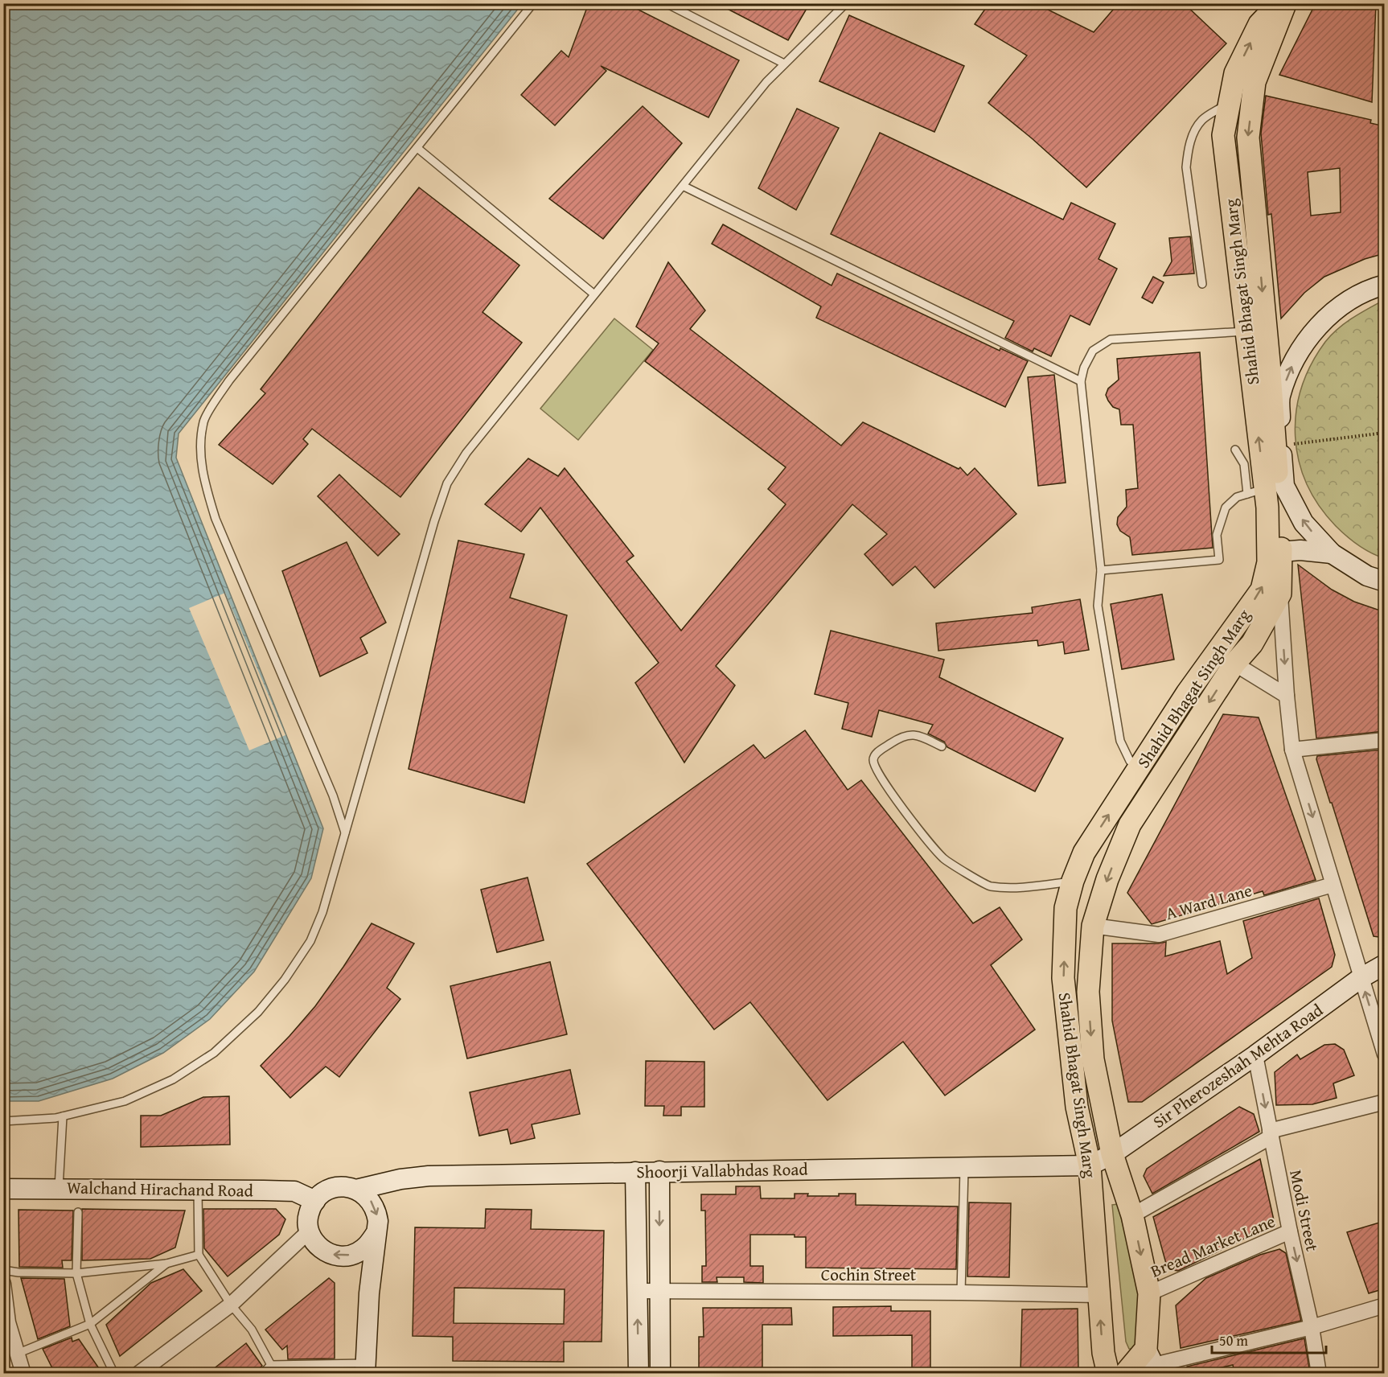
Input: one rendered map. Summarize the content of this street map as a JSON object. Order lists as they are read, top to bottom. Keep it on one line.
{"streets":{"main road":["Shahid Bhagat Singh Marg"],"street":["A Ward Lane","Sir Pherozeshah Mehta Road","Shoorji Vallabhdas Road","Walchand Hirachand Road","Modi Street","Bread Market Lane","Cochin Street"]},"crossings":[["Shahid Bhagat Singh Marg","A Ward Lane"],["Shahid Bhagat Singh Marg","Sir Pherozeshah Mehta Road"],["Shahid Bhagat Singh Marg","Shoorji Vallabhdas Road"],["Shahid Bhagat Singh Marg","Bread Market Lane"],["Shahid Bhagat Singh Marg","Cochin Street"],["Sir Pherozeshah Mehta Road","Shoorji Vallabhdas Road"],["Sir Pherozeshah Mehta Road","Modi Street"],["Shoorji Vallabhdas Road","Walchand Hirachand Road"],["Modi Street","Bread Market Lane"]],"one_way":["Modi Street"],"scale_bar":"50 m"}
